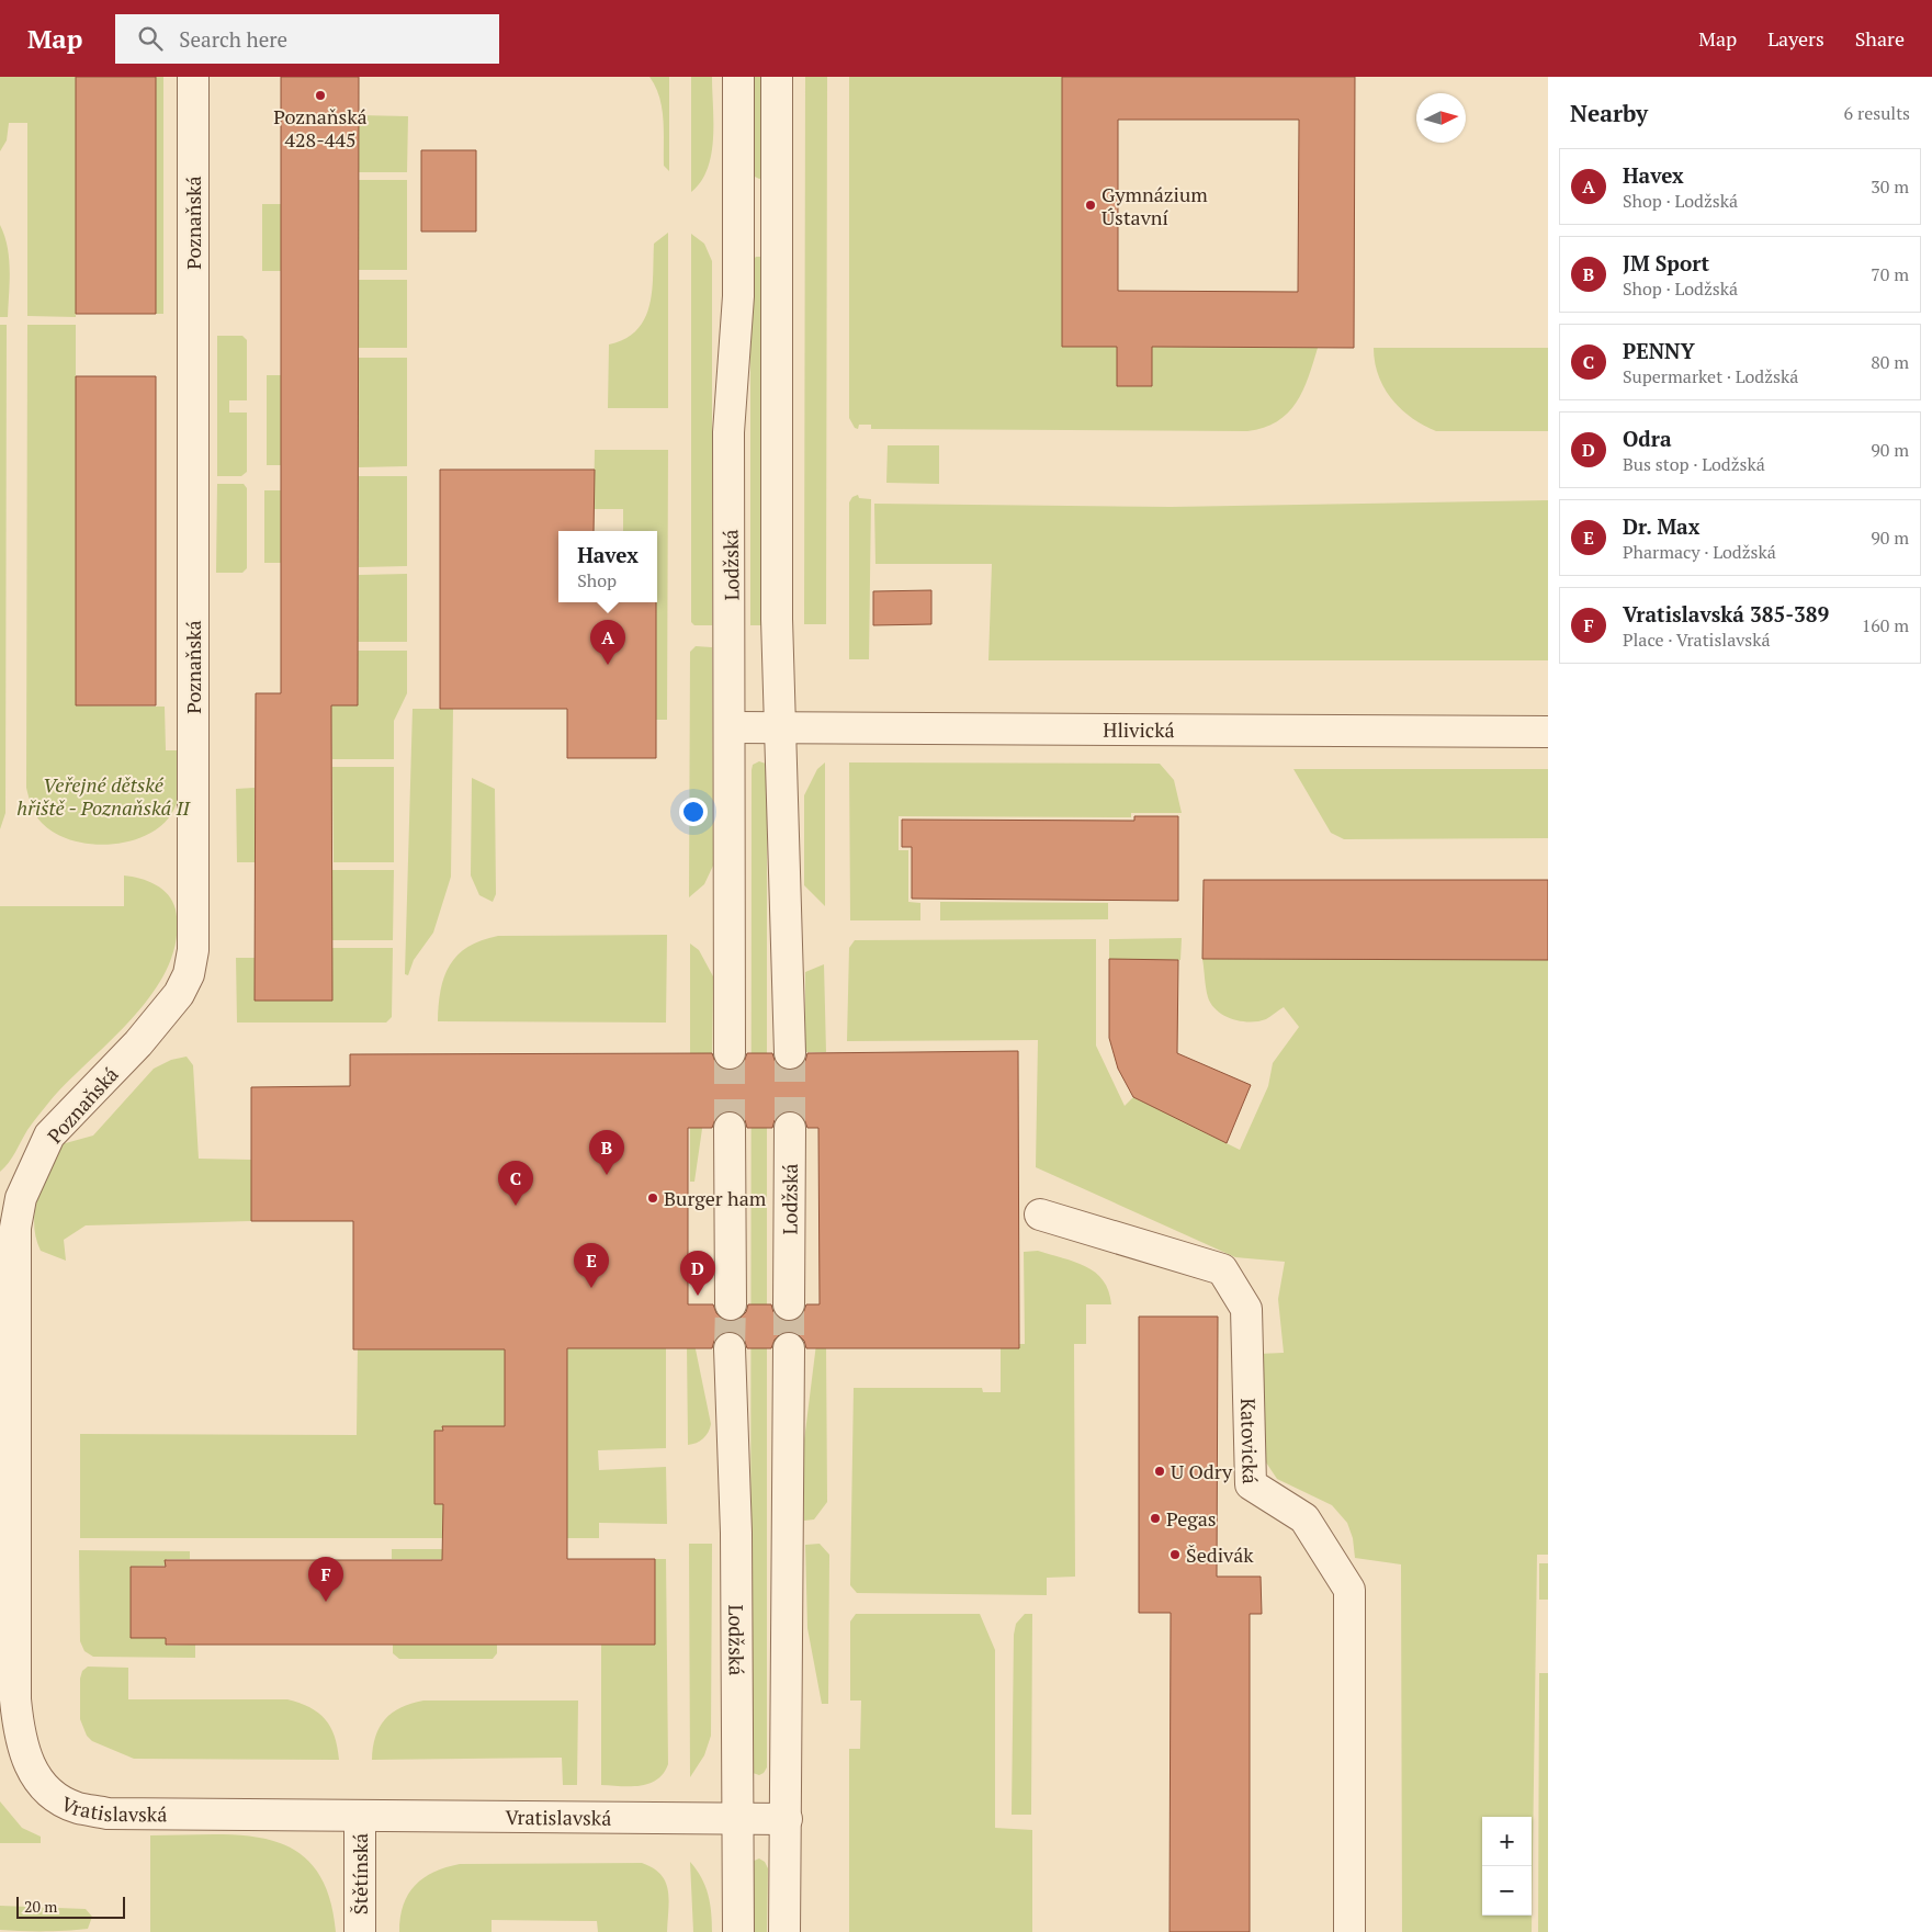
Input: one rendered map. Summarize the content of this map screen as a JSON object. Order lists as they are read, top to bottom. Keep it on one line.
{"streets":{"street":["Poznaňská","Lodžská","Hlivická","Katovická","Vratislavská","Štětínská"]},"crossings":[["Poznaňská","Vratislavská"],["Lodžská","Hlivická"],["Lodžská","Vratislavská"],["Vratislavská","Štětínská"]],"parks":["Veřejné dětské hřiště - Poznaňská II"],"places":["Poznaňská 428-445","Gymnázium Ústavní","Burger ham","U Odry","Pegas","Šedivák"],"scale_bar":"20 m","north":"right","page":{"header":"Map","search":"Search here","nav":["Map","Layers","Share"],"heading":["Nearby","6 results"],"list":[{"mark":"A","name":"Havex","note":"Shop · Lodžská","value":"30 m"},{"mark":"B","name":"JM Sport","note":"Shop · Lodžská","value":"70 m"},{"mark":"C","name":"PENNY","note":"Supermarket · Lodžská","value":"80 m"},{"mark":"D","name":"Odra","note":"Bus stop · Lodžská","value":"90 m"},{"mark":"E","name":"Dr. Max","note":"Pharmacy · Lodžská","value":"90 m"},{"mark":"F","name":"Vratislavská 385-389","note":"Place · Vratislavská","value":"160 m"}],"popup":["Havex","Shop"],"pins":["A","B","C","E","D","F"],"map_buttons":["+","−"],"scale":"20 m"}}
